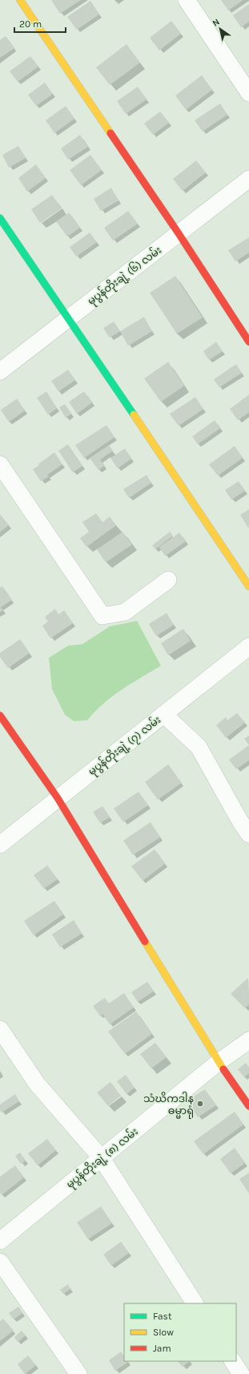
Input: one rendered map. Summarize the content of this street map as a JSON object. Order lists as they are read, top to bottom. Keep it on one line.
{"streets":{"street":["မုပွန်တိုးချဲ့ (၆) လမ်း","မုပွန်တိုးချဲ့ (၇) လမ်း","မုပွန်တိုးချဲ့ (၈) လမ်း"]},"places":["သံဃိကဒါန ဓမ္မာရုံ"],"legend":["Fast","Slow","Jam"],"scale_bar":"20 m","north":"top left"}
